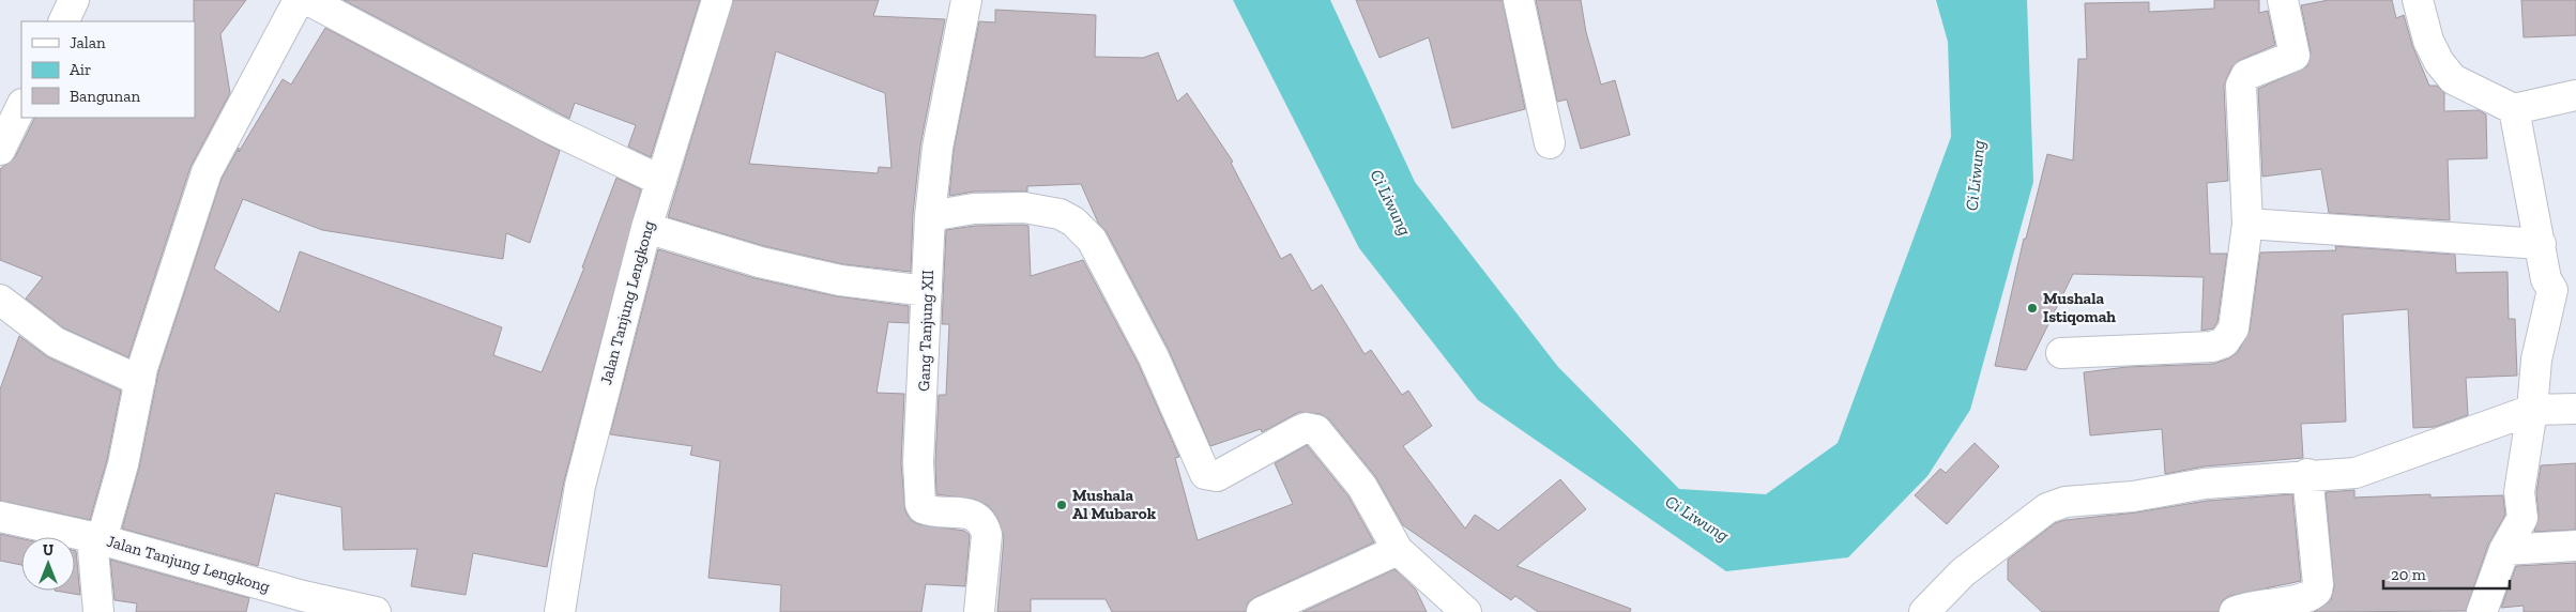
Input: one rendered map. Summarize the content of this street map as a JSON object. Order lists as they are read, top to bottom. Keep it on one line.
{"streets":{"street":["Jalan Tanjung Lengkong","Gang Tanjung XII"]},"water":["Ci Liwung"],"places":["Mushala Istiqomah","Mushala Al Mubarok"],"legend":["Jalan","Air","Bangunan"],"scale_bar":"20 m","north":"top"}
